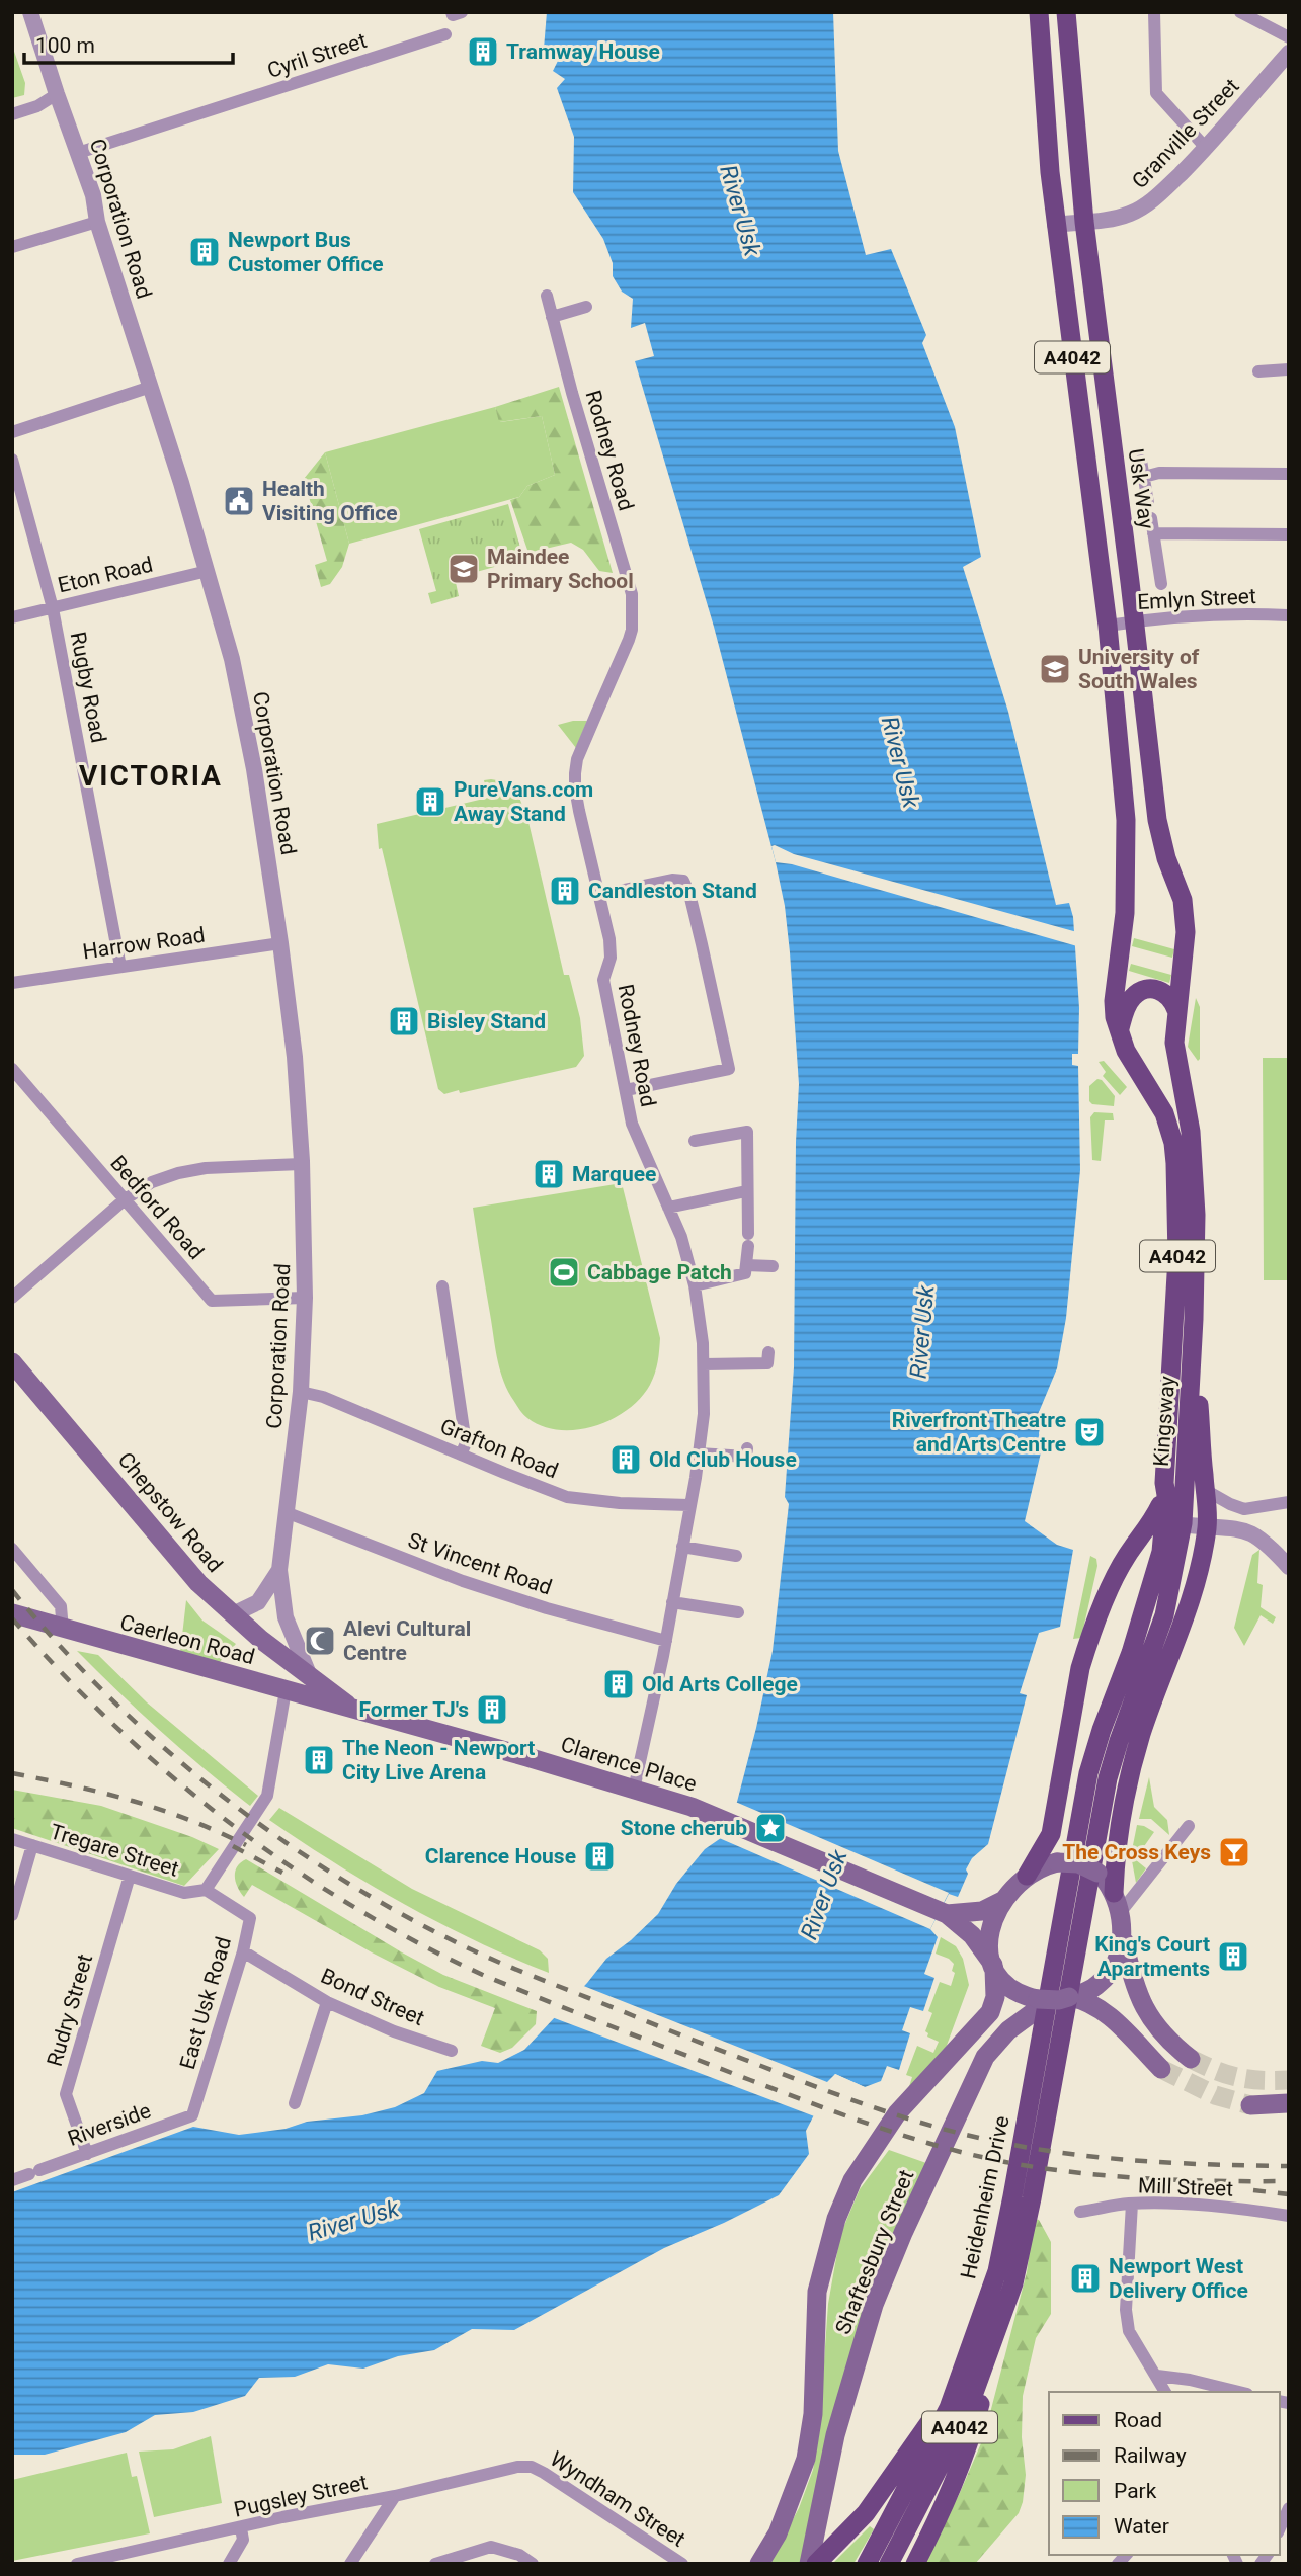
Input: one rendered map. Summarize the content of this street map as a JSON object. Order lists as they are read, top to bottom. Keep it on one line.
{"streets":{"main road":["A4042","Usk Way","Kingsway","Chepstow Road","Caerleon Road","Clarence Place","Heidenheim Drive","Shaftesbury Street"],"street":["Cyril Street","Granville Street","Corporation Road","Rodney Road","Eton Road","Emlyn Street","Rugby Road","Harrow Road","Bedford Road","Grafton Road","St Vincent Road","Tregare Street","Bond Street","East Usk Road","Rudry Street","Riverside","Mill Street","Pugsley Street","Wyndham Street"]},"crossings":[["Cyril Street","Corporation Road"],["Granville Street","A4042"],["Granville Street","Usk Way"],["Corporation Road","Eton Road"],["Corporation Road","Harrow Road"],["Corporation Road","Bedford Road"],["Corporation Road","Grafton Road"],["Corporation Road","St Vincent Road"],["Corporation Road","Clarence Place"],["A4042","Emlyn Street"],["A4042","Kingsway"],["A4042","Heidenheim Drive"],["A4042","Shaftesbury Street"],["Rodney Road","Grafton Road"],["Rodney Road","St Vincent Road"],["Rodney Road","Clarence Place"],["Usk Way","Emlyn Street"],["Usk Way","Kingsway"],["Eton Road","Rugby Road"],["Emlyn Street","Kingsway"],["Rugby Road","Harrow Road"],["Kingsway","Heidenheim Drive"],["Chepstow Road","Clarence Place"],["Caerleon Road","Clarence Place"],["Tregare Street","East Usk Road"],["Tregare Street","Rudry Street"],["Bond Street","East Usk Road"],["East Usk Road","Riverside"],["Rudry Street","Riverside"],["Pugsley Street","Wyndham Street"]],"districts":["VICTORIA"],"water":["River Usk"],"places":{"building":["Tramway House","Newport Bus Customer Office","PureVans.com Away Stand","Candleston Stand","Bisley Stand","Marquee","Old Club House","Old Arts College","Former TJ's","The Neon - Newport City Live Arena","Clarence House","King's Court Apartments","Newport West Delivery Office"],"public building":["Health Visiting Office"],"school or university":["Maindee Primary School","University of South Wales"],"sports":["Cabbage Patch"],"theatre":["Riverfront Theatre and Arts Centre"],"mosque":["Alevi Cultural Centre"],"place":["Stone cherub"],"bar":["The Cross Keys"]},"legend":["Road","Railway","Park","Water"],"scale_bar":"100 m"}
